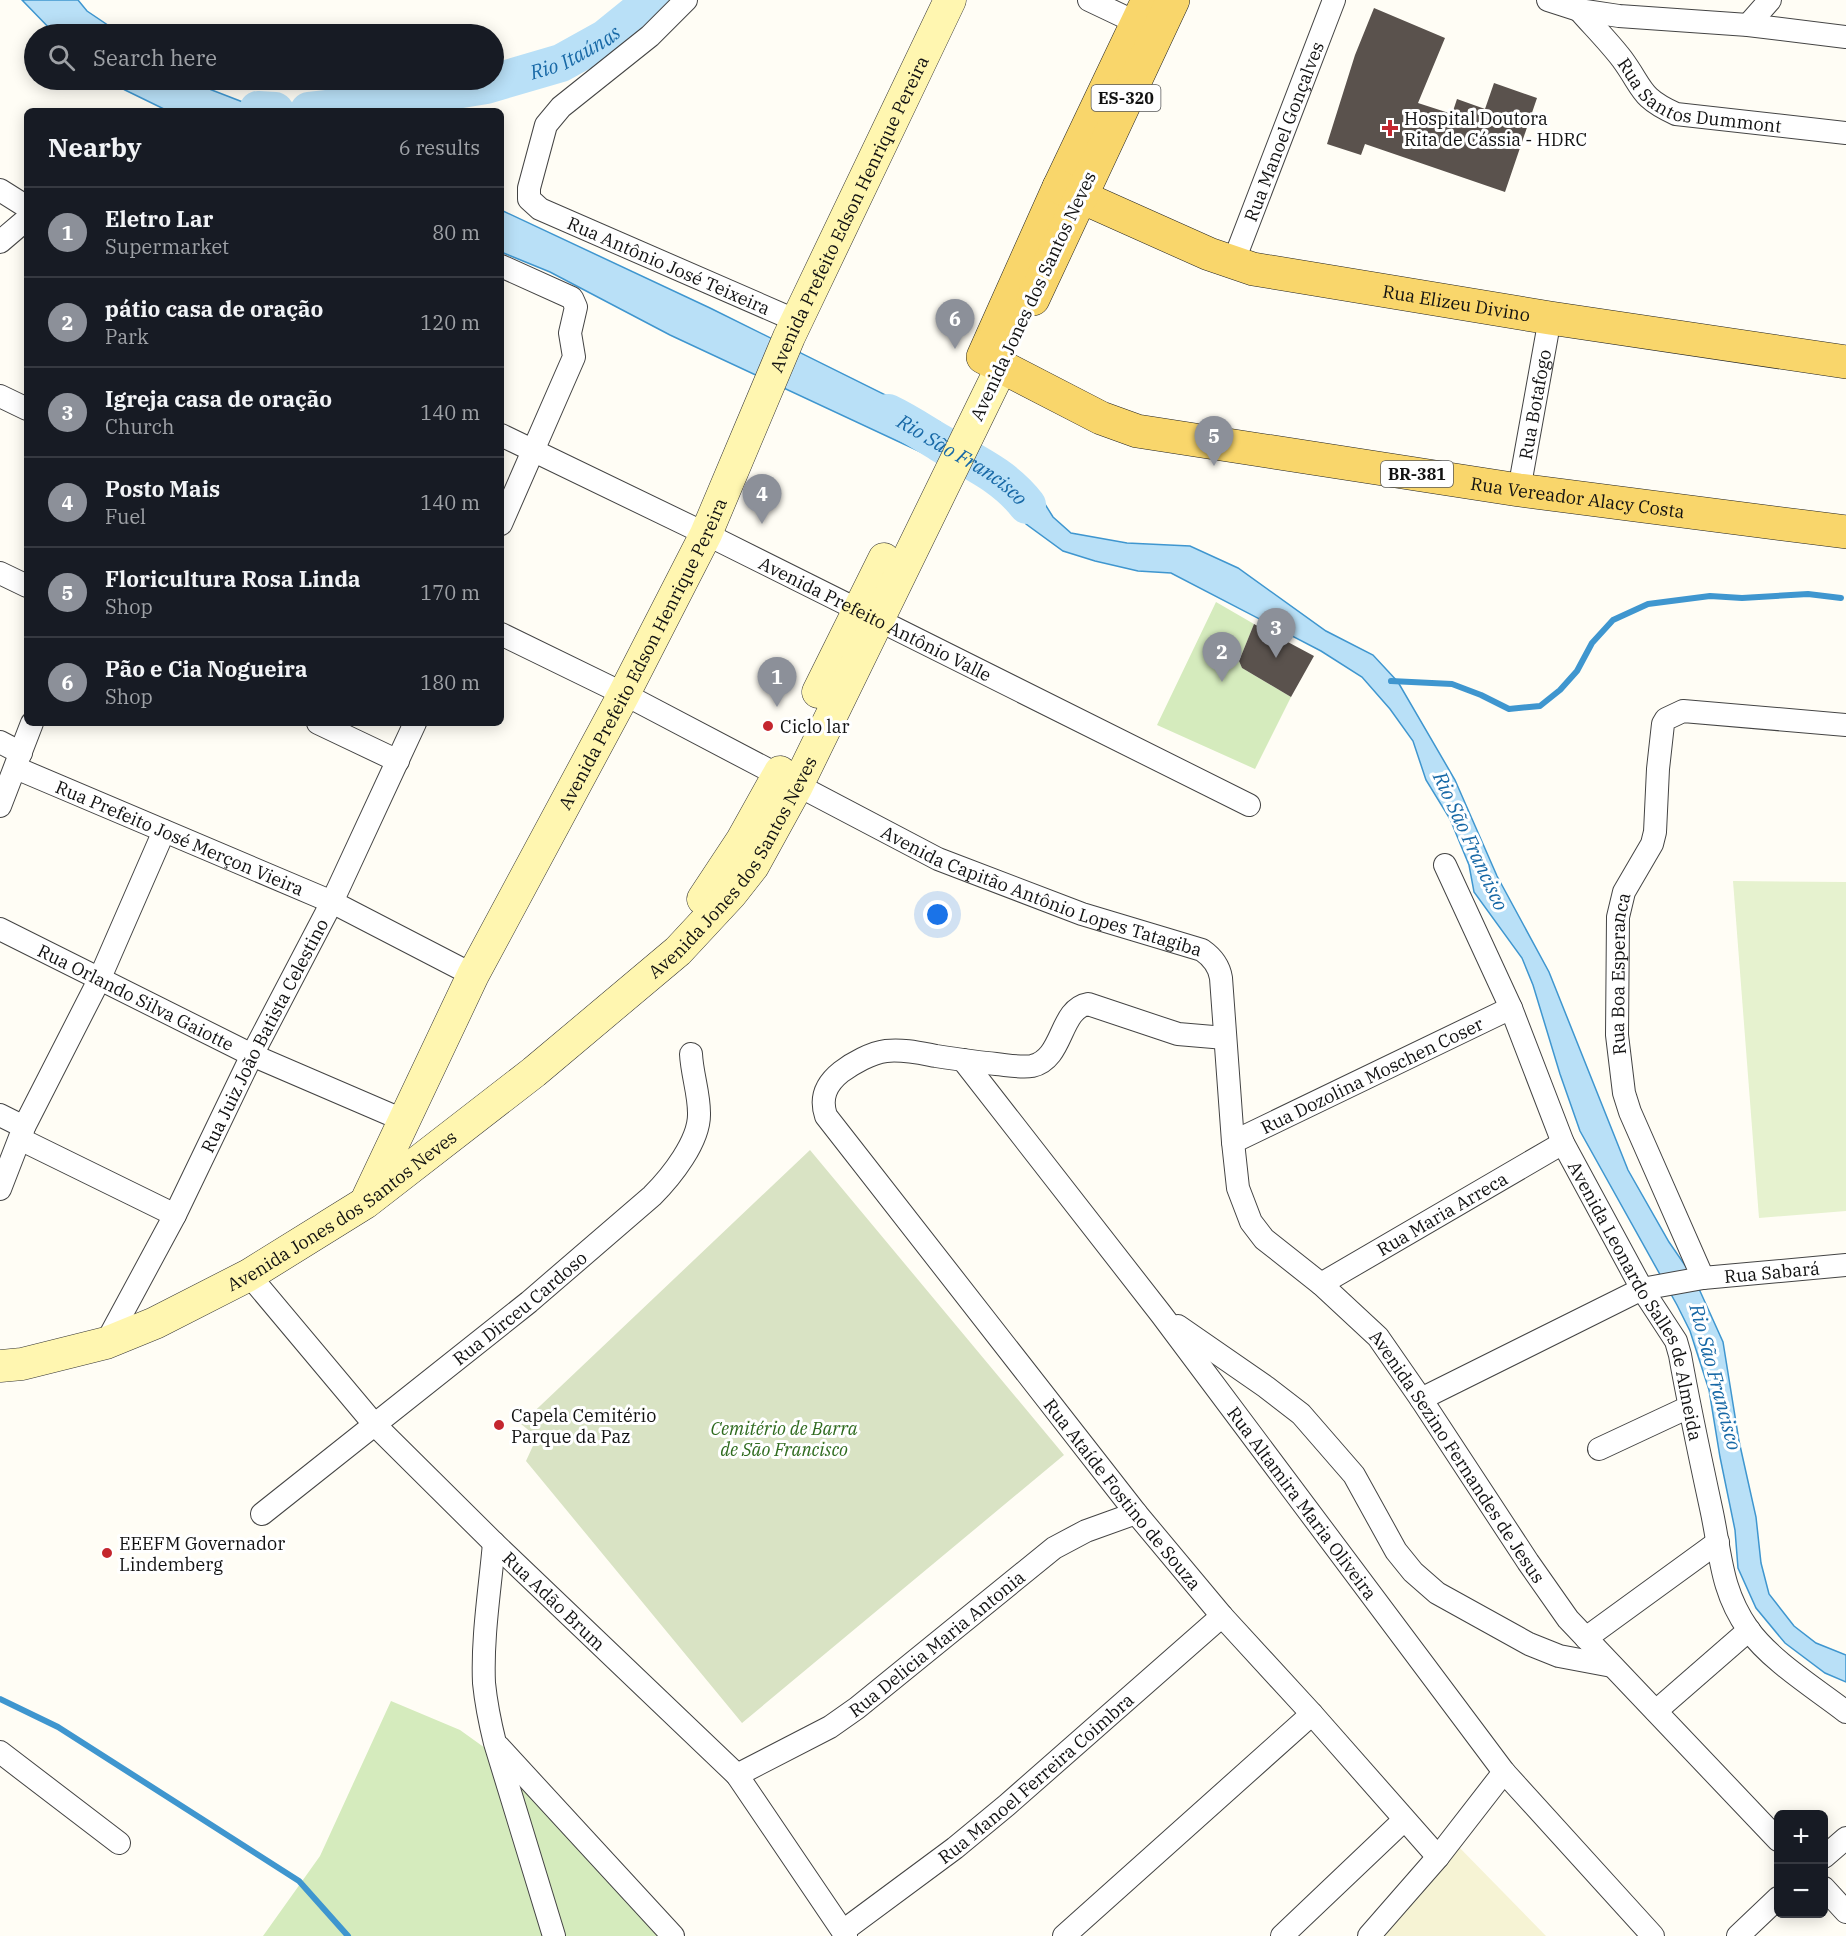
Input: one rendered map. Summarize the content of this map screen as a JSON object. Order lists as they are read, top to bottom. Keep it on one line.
{"streets":{"main road":["ES-320","Avenida Prefeito Edson Henrique Pereira","Avenida Jones dos Santos Neves","Rua Elizeu Divino","BR-381","Rua Vereador Alacy Costa"],"street":["Rua Santos Dummont","Rua Manoel Gonçalves","Rua Antônio José Teixeira","Rua Botafogo","Avenida Prefeito Antônio Valle","Rua Prefeito José Merçon Vieira","Avenida Capitão Antônio Lopes Tatagiba","Rua Boa Esperanca","Rua Orlando Silva Gaiotte","Rua Juiz João Batista Celestino","Rua Dozolina Moschen Coser","Rua Maria Arreca","Rua Sabará","Avenida Leonardo Salles de Almeida","Rua Dirceu Cardoso","Avenida Sezino Fernandes de Jesus","Rua Ataíde Fostino de Souza","Rua Altamira Maria Oliveira","Rua Adão Brum","Rua Delicia Maria Antonia","Rua Manoel Ferreira Coimbra"]},"crossings":[["Rua Manoel Gonçalves","Rua Elizeu Divino"],["Avenida Prefeito Edson Henrique Pereira","Rua Antônio José Teixeira"],["Avenida Prefeito Edson Henrique Pereira","Avenida Jones dos Santos Neves"],["Avenida Prefeito Edson Henrique Pereira","Avenida Prefeito Antônio Valle"],["Avenida Prefeito Edson Henrique Pereira","Rua Prefeito José Merçon Vieira"],["Avenida Prefeito Edson Henrique Pereira","Avenida Capitão Antônio Lopes Tatagiba"],["Avenida Prefeito Edson Henrique Pereira","Rua Orlando Silva Gaiotte"],["Avenida Jones dos Santos Neves","Rua Elizeu Divino"],["Avenida Jones dos Santos Neves","Rua Vereador Alacy Costa"],["Avenida Jones dos Santos Neves","Avenida Prefeito Antônio Valle"],["Avenida Jones dos Santos Neves","Avenida Capitão Antônio Lopes Tatagiba"],["Avenida Jones dos Santos Neves","Rua Juiz João Batista Celestino"],["Avenida Jones dos Santos Neves","Rua Adão Brum"],["Rua Elizeu Divino","Rua Botafogo"],["Rua Botafogo","Rua Vereador Alacy Costa"],["Rua Prefeito José Merçon Vieira","Rua Juiz João Batista Celestino"],["Avenida Capitão Antônio Lopes Tatagiba","Avenida Sezino Fernandes de Jesus"],["Rua Boa Esperanca","Rua Sabará"],["Rua Orlando Silva Gaiotte","Rua Juiz João Batista Celestino"],["Rua Dozolina Moschen Coser","Avenida Leonardo Salles de Almeida"],["Rua Dozolina Moschen Coser","Avenida Sezino Fernandes de Jesus"],["Rua Maria Arreca","Avenida Leonardo Salles de Almeida"],["Rua Maria Arreca","Avenida Sezino Fernandes de Jesus"],["Rua Dirceu Cardoso","Rua Adão Brum"],["Rua Ataíde Fostino de Souza","Rua Altamira Maria Oliveira"],["Rua Ataíde Fostino de Souza","Rua Delicia Maria Antonia"],["Rua Ataíde Fostino de Souza","Rua Manoel Ferreira Coimbra"],["Rua Adão Brum","Rua Delicia Maria Antonia"],["Rua Adão Brum","Rua Manoel Ferreira Coimbra"]],"water":["Rio Itaúnas","Rio São Francisco"],"parks":["Cemitério de Barra de São Francisco"],"places":{"health":["Hospital Doutora Rita de Cássia - HDRC"],"other":["Ciclo lar","Capela Cemitério Parque da Paz","EEEFM Governador Lindemberg"]},"page":{"search":"Search here","heading":["Nearby","6 results"],"list":[{"mark":"1","name":"Eletro Lar","note":"Supermarket","value":"80 m"},{"mark":"2","name":"pátio casa de oração","note":"Park","value":"120 m"},{"mark":"3","name":"Igreja casa de oração","note":"Church","value":"140 m"},{"mark":"4","name":"Posto Mais","note":"Fuel","value":"140 m"},{"mark":"5","name":"Floricultura Rosa Linda","note":"Shop","value":"170 m"},{"mark":"6","name":"Pão e Cia Nogueira","note":"Shop","value":"180 m"}],"pins":["6","5","4","3","2","1"],"map_buttons":["+","−"]}}
